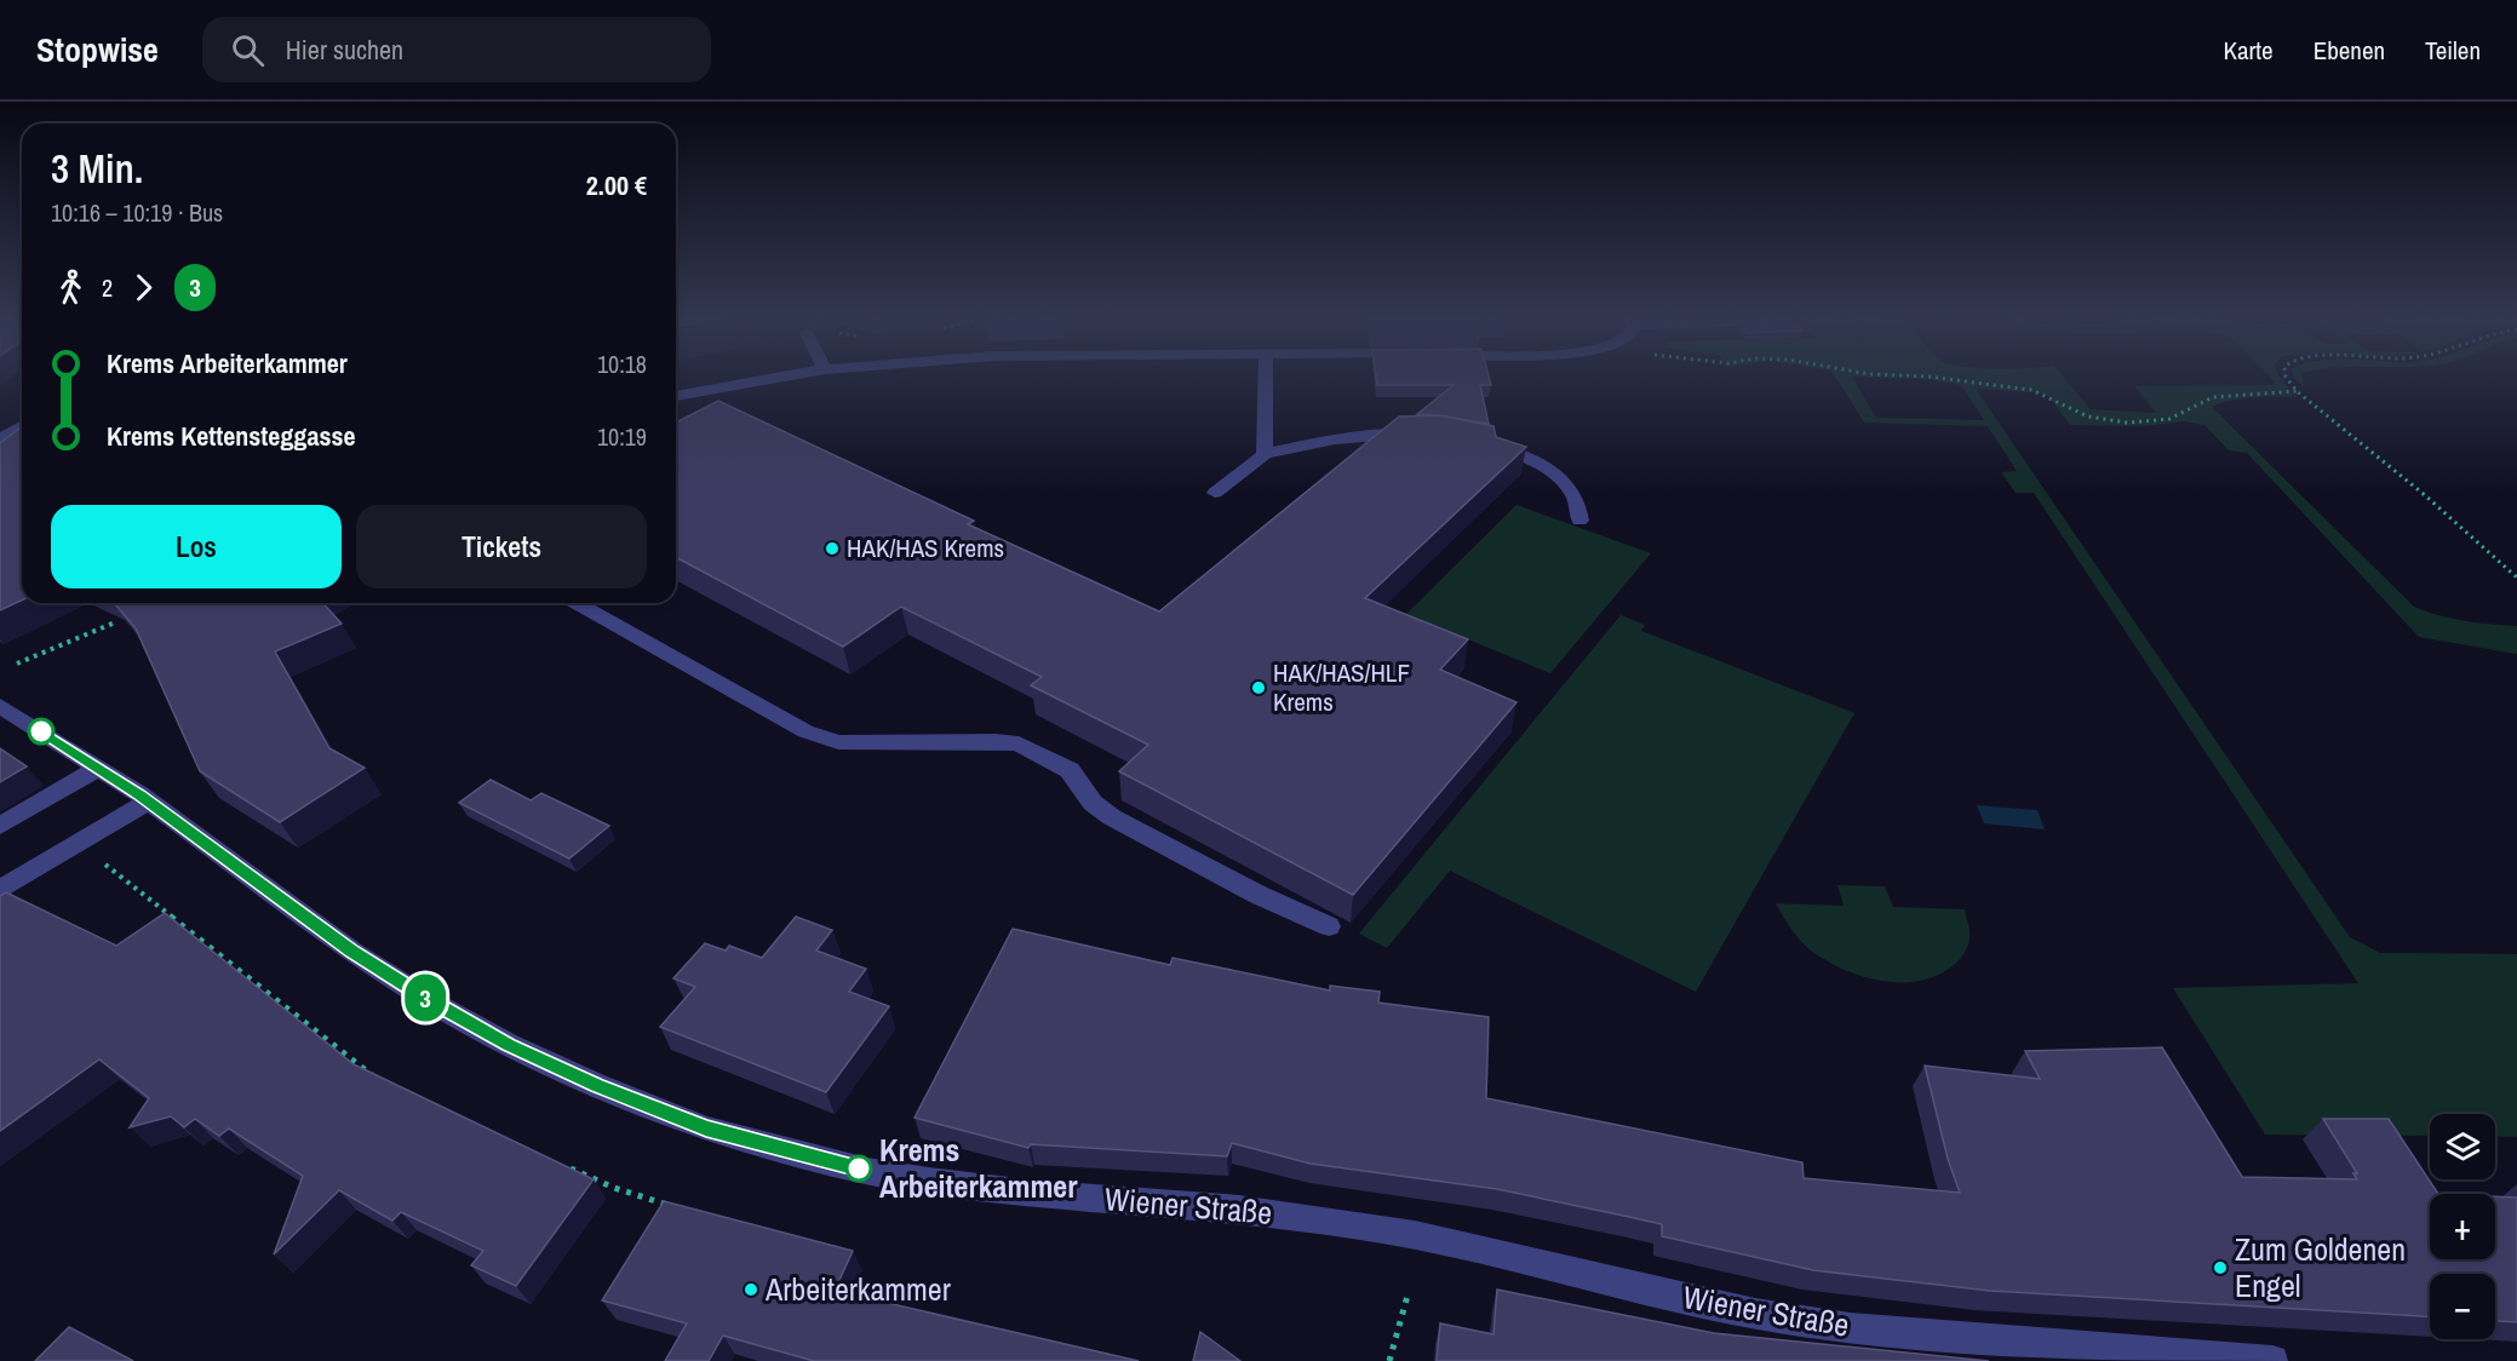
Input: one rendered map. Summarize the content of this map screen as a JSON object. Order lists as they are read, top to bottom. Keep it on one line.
{"streets":{"street":["Wiener Straße"]},"places":["HAK/HAS Krems","HAK/HAS/HLF Krems","Krems Arbeiterkammer","Zum Goldenen Engel","Arbeiterkammer"],"lines":["bus line 3"],"page":{"header":"Stopwise","search":"Hier suchen","nav":["Karte","Ebenen","Teilen"],"on_map":"3","heading":["3 Min.","10:16 – 10:19 · Bus","2.00 €"],"legs":["2","3"],"list":[{"name":"Krems Arbeiterkammer","value":"10:18"},{"name":"Krems Kettensteggasse","value":"10:19"}],"buttons":["Los","Tickets"],"map_buttons":["+","−"]}}
